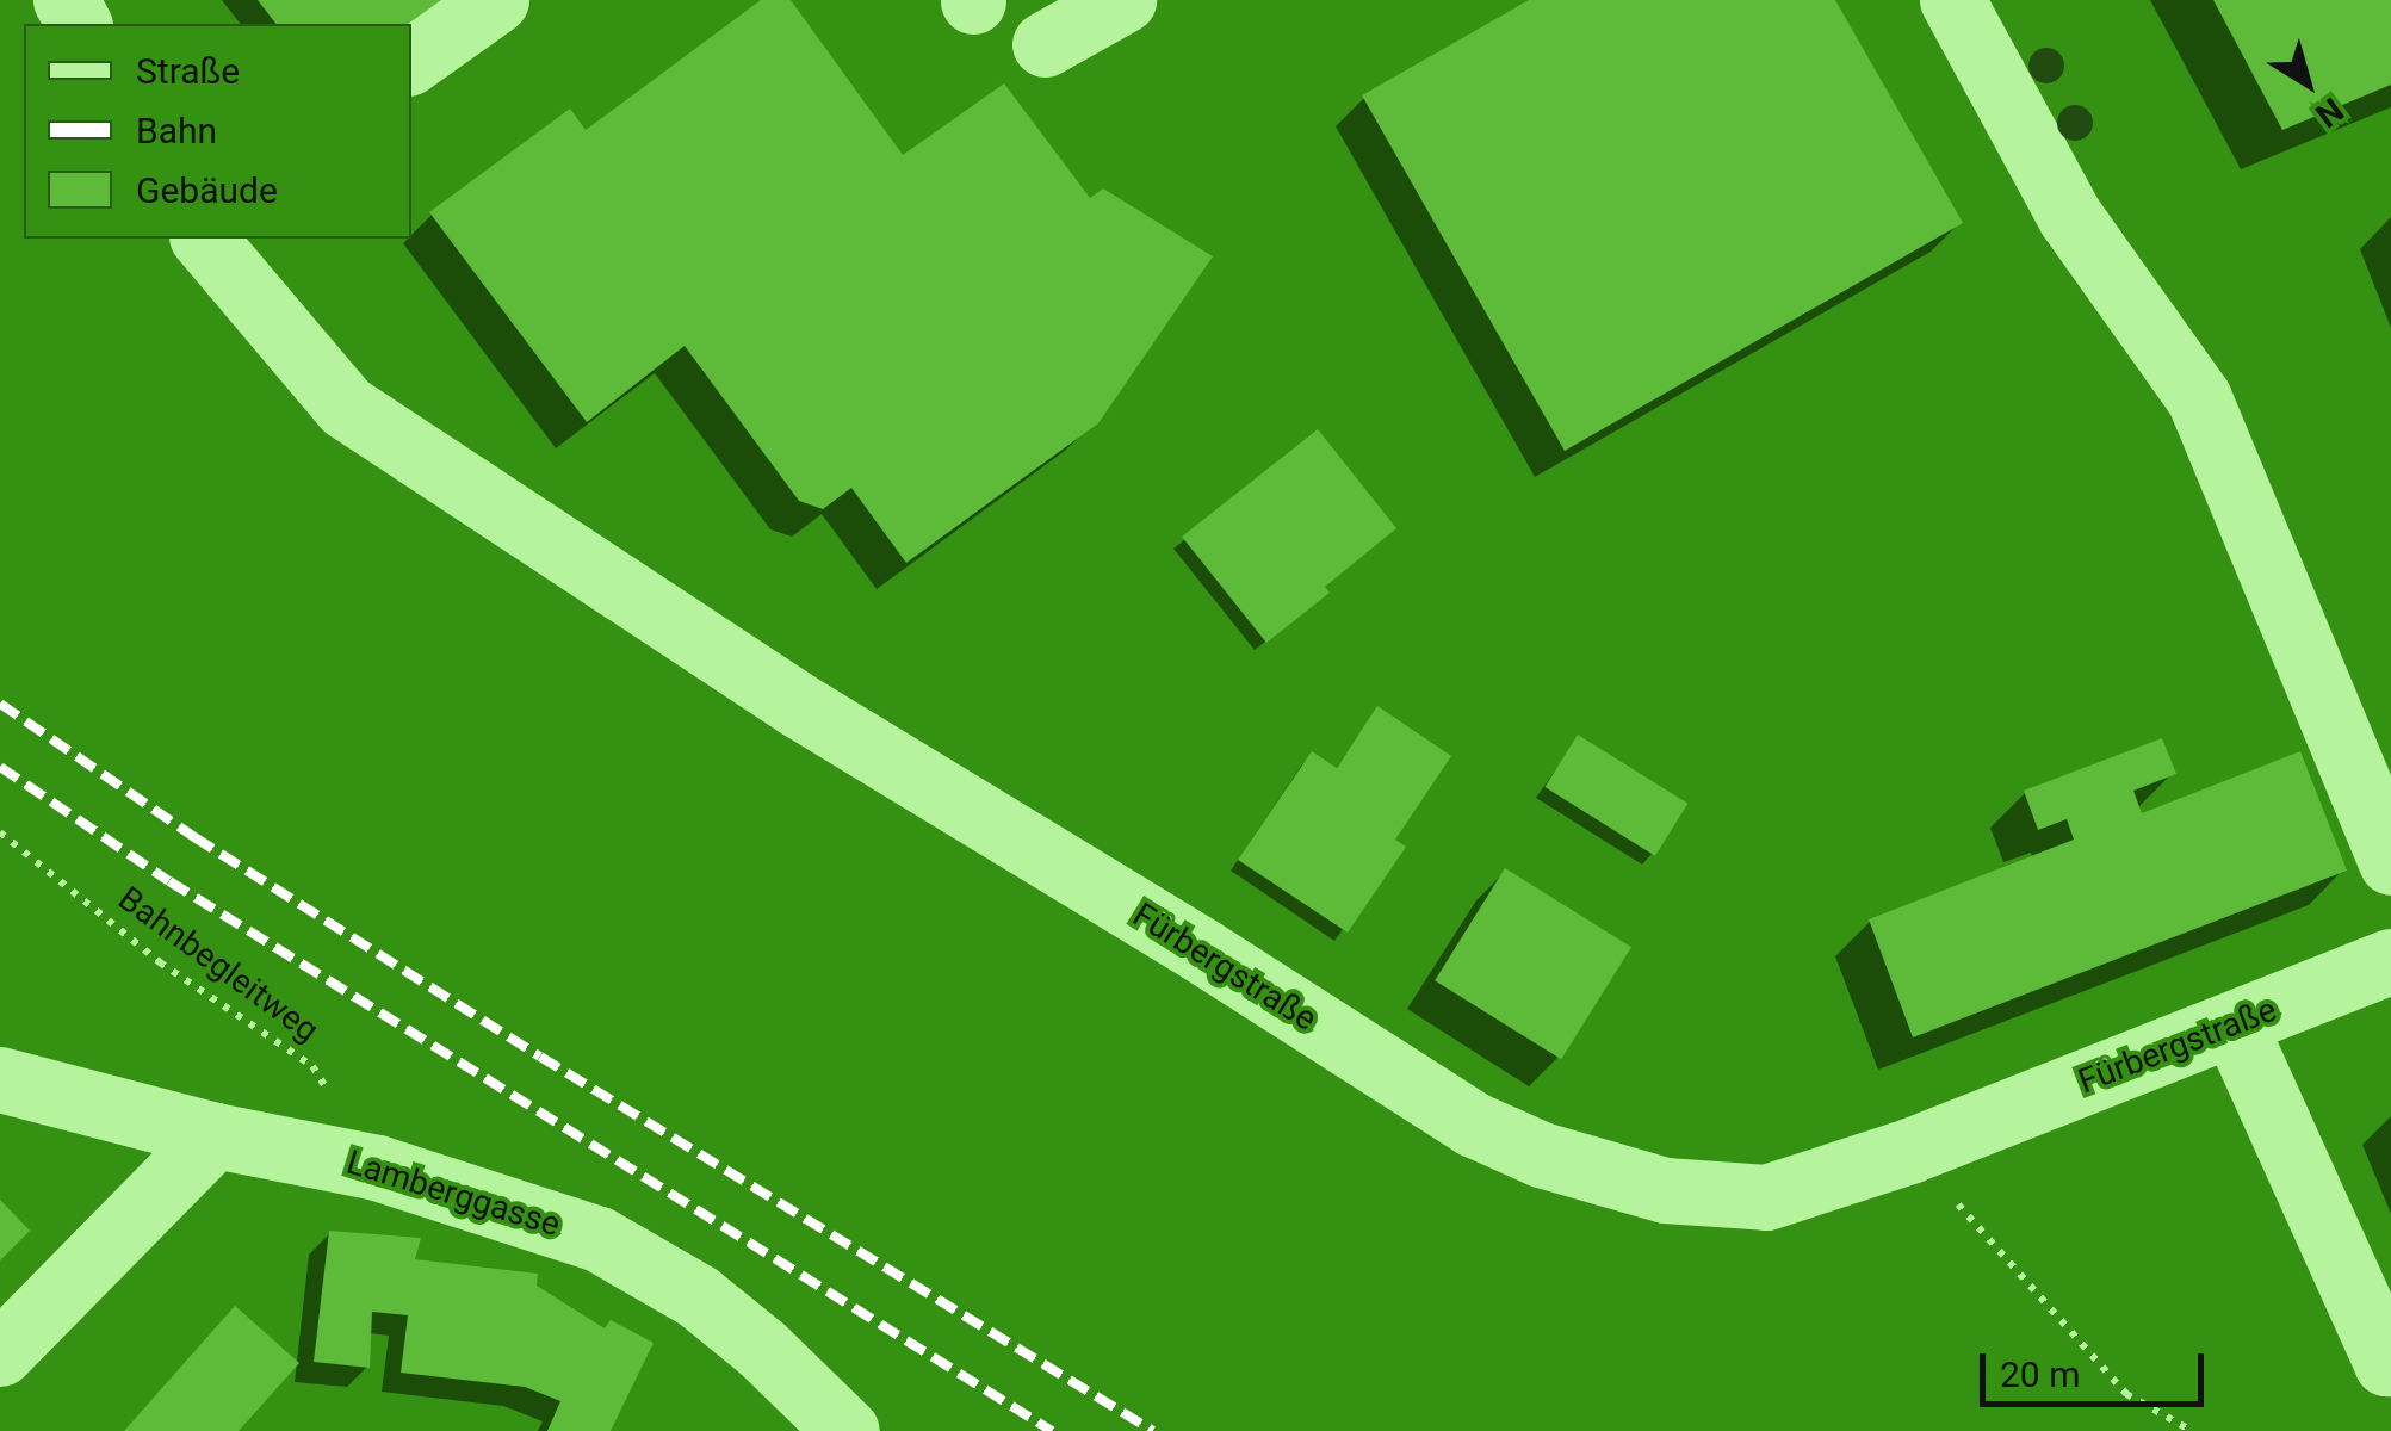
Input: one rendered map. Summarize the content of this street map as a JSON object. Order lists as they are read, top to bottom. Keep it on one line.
{"streets":{"street":["Fürbergstraße","Lamberggasse"],"path":["Bahnbegleitweg"]},"crossings":[["Bahnbegleitweg","Lamberggasse"]],"legend":["Straße","Bahn","Gebäude"],"scale_bar":"20 m","north":"bottom right"}
